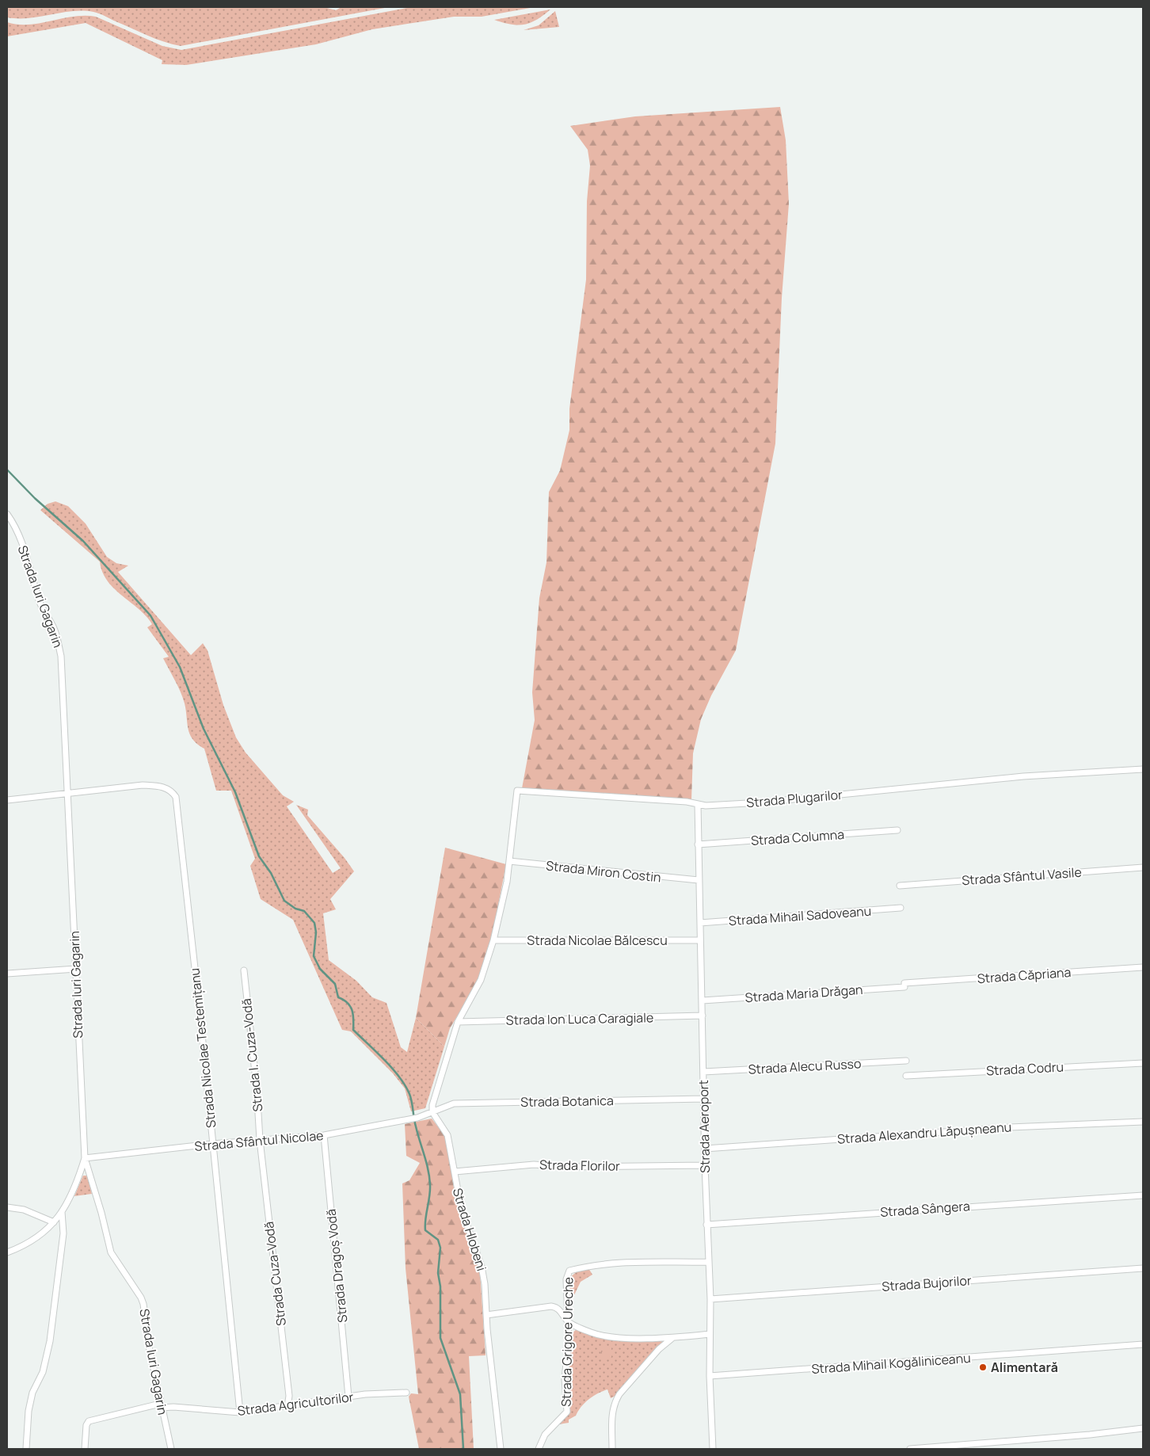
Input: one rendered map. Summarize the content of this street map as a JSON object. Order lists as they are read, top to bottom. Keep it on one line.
{"streets":{"street":["Strada Iuri Gagarin","Strada Plugarilor","Strada Columna","Strada Miron Costin","Strada Sfântul Vasile","Strada Mihail Sadoveanu","Strada Nicolae Bălcescu","Strada Căpriana","Strada Maria Drăgan","Strada Ion Luca Caragiale","Strada Nicolae Testemițanu","Strada I. Cuza-Vodă","Strada Alecu Russo","Strada Codru","Strada Botanica","Strada Aeroport","Strada Alexandru Lăpușneanu","Strada Sfântul Nicolae","Strada Florilor","Strada Sângera","Strada Hlobeni","Strada Dragoș Vodă","Strada Cuza-Vodă","Strada Bujorilor","Strada Grigore Ureche","Strada Mihail Kogăliniceanu","Strada Agricultorilor"]},"crossings":[["Strada Iuri Gagarin","Strada Nicolae Testemițanu"],["Strada Iuri Gagarin","Strada Sfântul Nicolae"],["Strada Iuri Gagarin","Strada Agricultorilor"],["Strada Plugarilor","Strada Miron Costin"],["Strada Plugarilor","Strada Aeroport"],["Strada Columna","Strada Aeroport"],["Strada Miron Costin","Strada Aeroport"],["Strada Mihail Sadoveanu","Strada Aeroport"],["Strada Nicolae Bălcescu","Strada Aeroport"],["Strada Căpriana","Strada Maria Drăgan"],["Strada Maria Drăgan","Strada Aeroport"],["Strada Ion Luca Caragiale","Strada Aeroport"],["Strada Nicolae Testemițanu","Strada Sfântul Nicolae"],["Strada Nicolae Testemițanu","Strada Agricultorilor"],["Strada I. Cuza-Vodă","Strada Sfântul Nicolae"],["Strada I. Cuza-Vodă","Strada Cuza-Vodă"],["Strada Alecu Russo","Strada Aeroport"],["Strada Botanica","Strada Aeroport"],["Strada Botanica","Strada Sfântul Nicolae"],["Strada Botanica","Strada Hlobeni"],["Strada Aeroport","Strada Alexandru Lăpușneanu"],["Strada Aeroport","Strada Florilor"],["Strada Aeroport","Strada Sângera"],["Strada Aeroport","Strada Bujorilor"],["Strada Aeroport","Strada Grigore Ureche"],["Strada Aeroport","Strada Mihail Kogăliniceanu"],["Strada Sfântul Nicolae","Strada Hlobeni"],["Strada Sfântul Nicolae","Strada Dragoș Vodă"],["Strada Sfântul Nicolae","Strada Cuza-Vodă"],["Strada Florilor","Strada Hlobeni"],["Strada Dragoș Vodă","Strada Agricultorilor"],["Strada Cuza-Vodă","Strada Agricultorilor"]],"places":["Alimentară"]}
